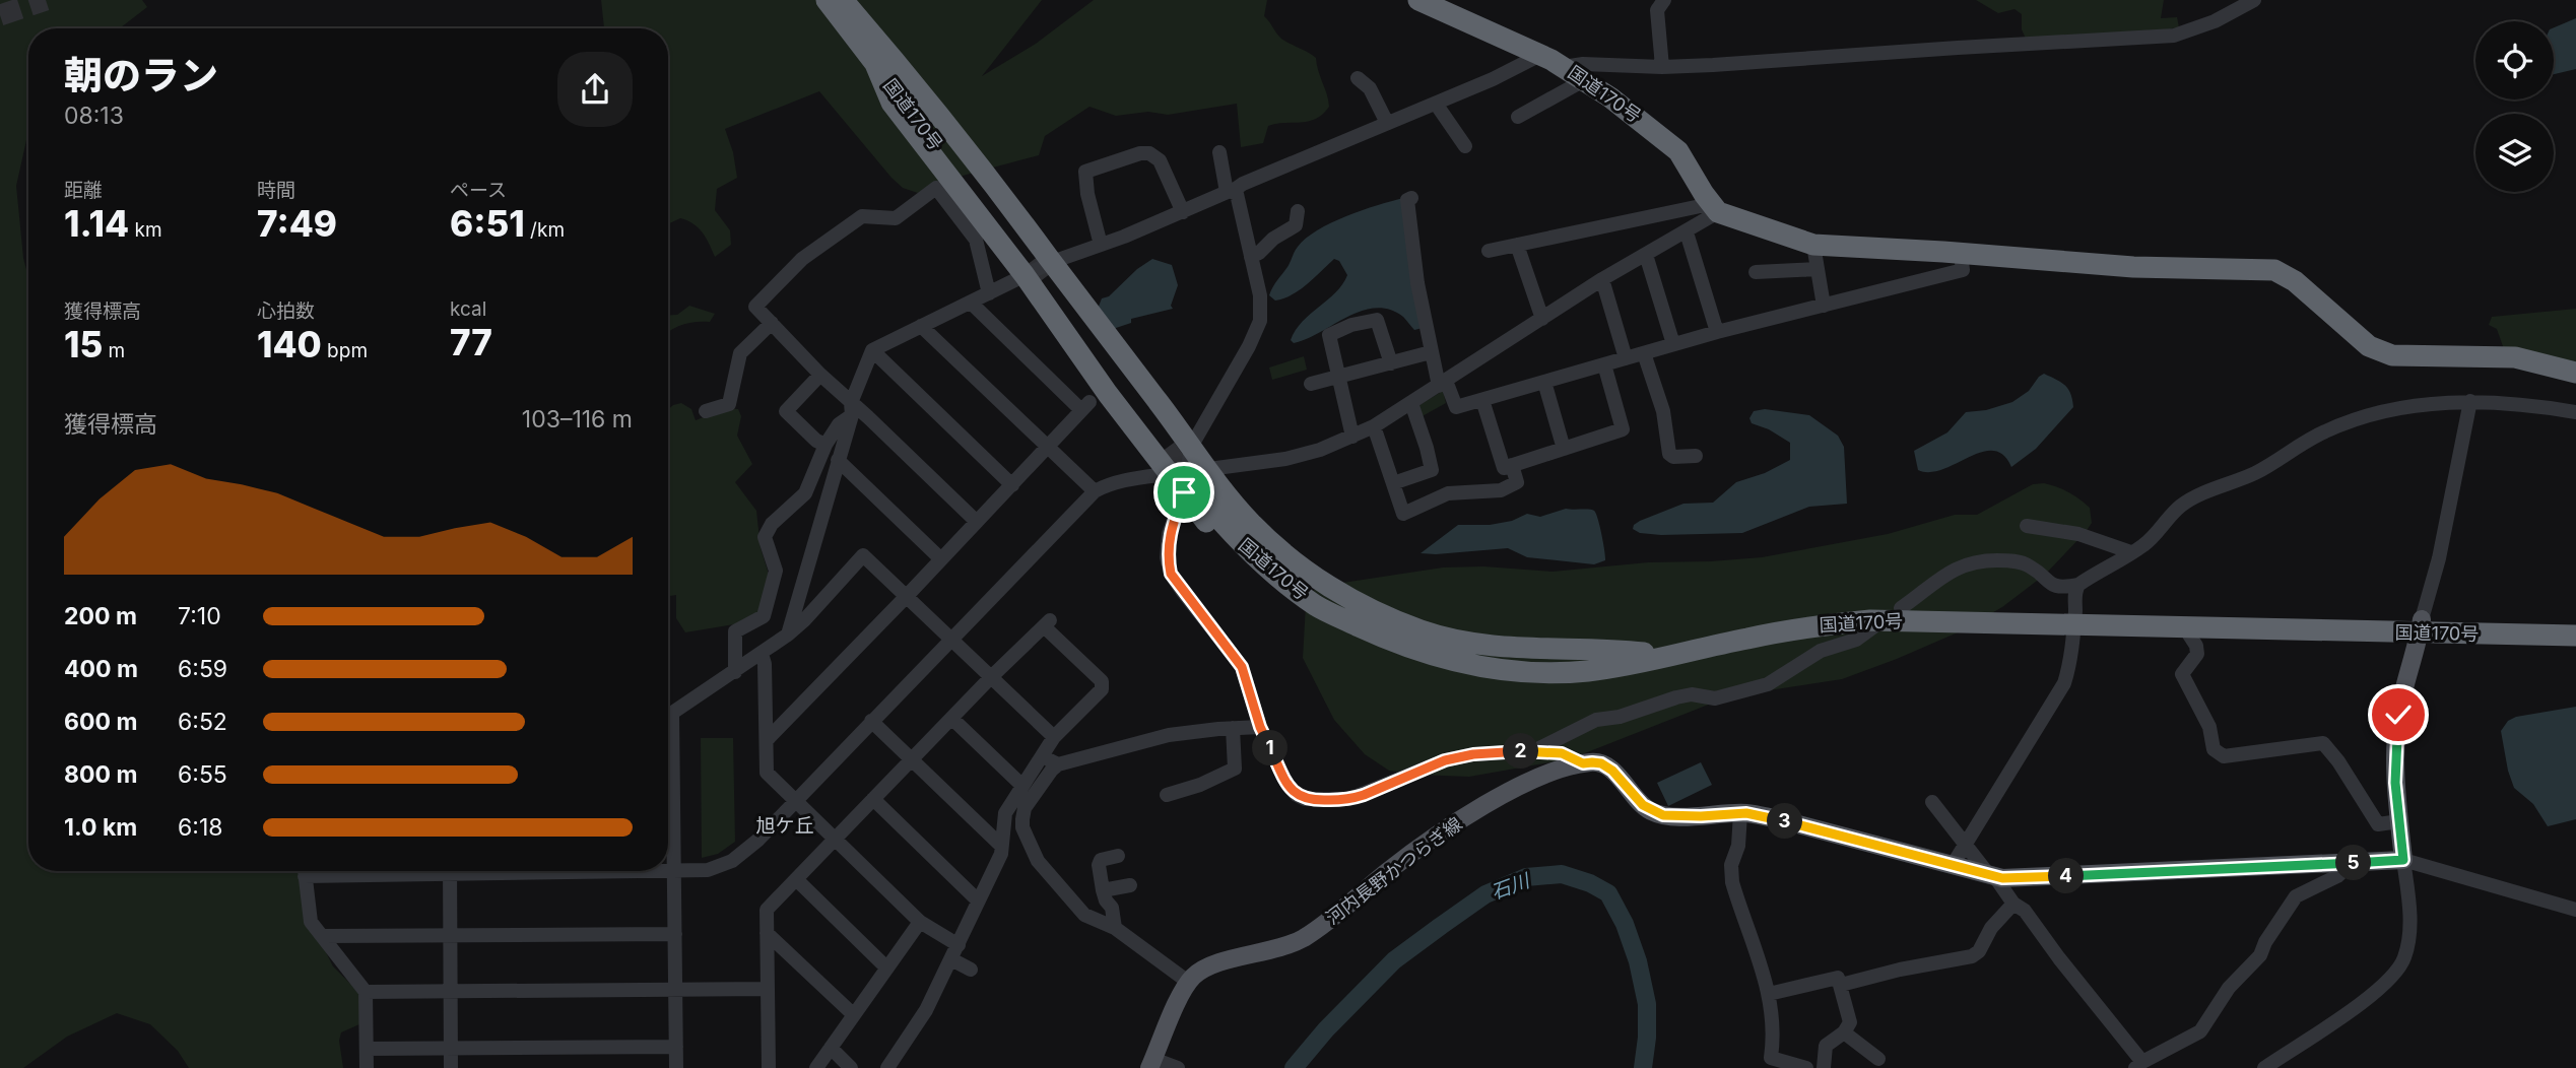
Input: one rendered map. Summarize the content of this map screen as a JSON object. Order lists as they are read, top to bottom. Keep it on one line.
{"streets":{"highway":["国道170号"],"main road":["河内長野かつらぎ線"]},"districts":["旭ケ丘"],"water":["石川"],"page":{"heading":["朝のラン","08:13"],"stats":[["距離","1.14 km"],["時間","7:49"],["ペース","6:51 /km"],["獲得標高","15 m"],["心拍数","140 bpm"],["kcal","77"]],"chart":["獲得標高","103–116 m"],"list":[{"name":"200 m","note":"7:10"},{"name":"400 m","note":"6:59"},{"name":"600 m","note":"6:52"},{"name":"800 m","note":"6:55"},{"name":"1.0 km","note":"6:18"}],"pins":["1","2","3","5","4"]}}
